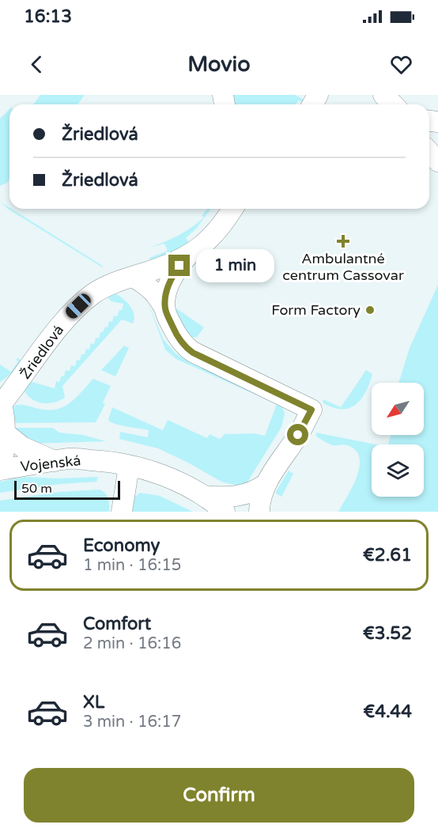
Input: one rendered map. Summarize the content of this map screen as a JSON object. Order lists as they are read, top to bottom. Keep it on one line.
{"streets":{"street":["Žriedlová","Vojenská"]},"crossings":[["Žriedlová","Vojenská"]],"places":{"health":["Ambulantné centrum Cassovar"],"other":["Form Factory"]},"scale_bar":"50 m","north":"bottom left","page":{"status":"16:13","header":"Movio","banner":["Žriedlová","Žriedlová"],"bubble":"1 min","scale":"50 m","list":[{"name":"Economy","note":"1 min · 16:15","value":"€2.61"},{"name":"Comfort","note":"2 min · 16:16","value":"€3.52"},{"name":"XL","note":"3 min · 16:17","value":"€4.44"}],"buttons":"Confirm"}}
